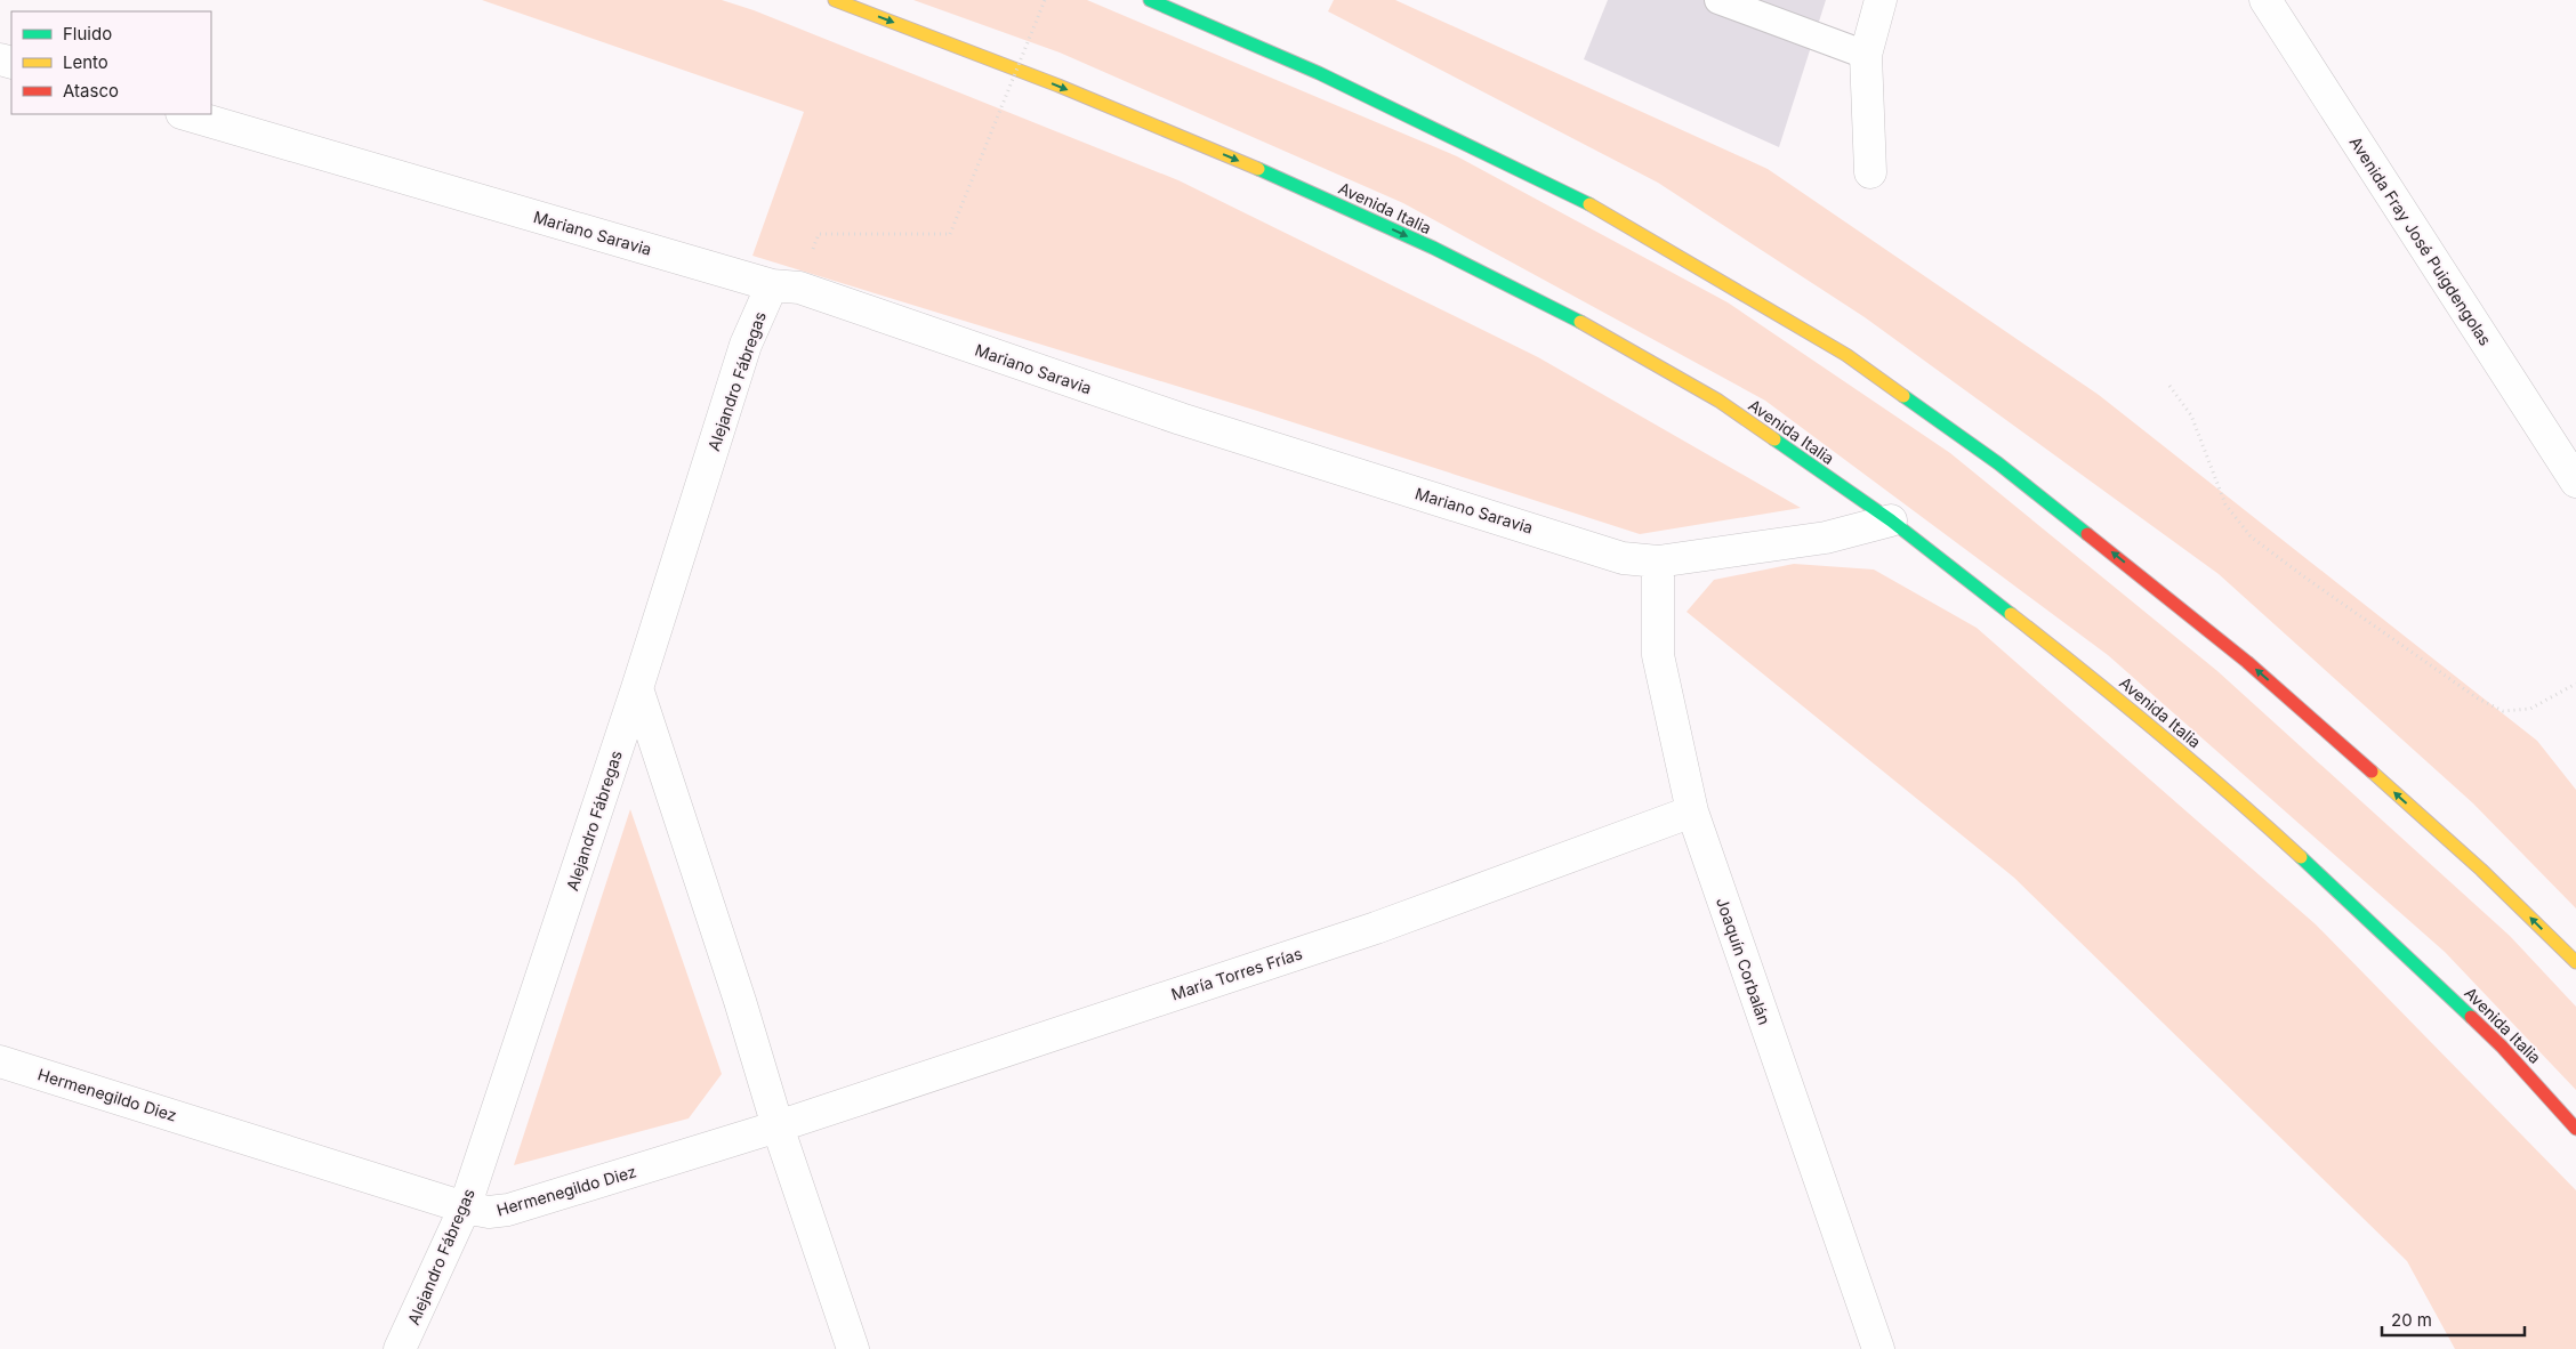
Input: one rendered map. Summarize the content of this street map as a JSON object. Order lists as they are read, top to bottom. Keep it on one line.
{"streets":{"main road":["Avenida Italia"],"street":["Mariano Saravia","Avenida Fray José Puigdengolas","Alejandro Fábregas","Joaquín Corbalán","María Torres Frías","Hermenegildo Diez"]},"crossings":[["Avenida Italia","Mariano Saravia"],["Mariano Saravia","Alejandro Fábregas"],["Mariano Saravia","Joaquín Corbalán"],["Alejandro Fábregas","Hermenegildo Diez"],["Joaquín Corbalán","María Torres Frías"],["María Torres Frías","Hermenegildo Diez"]],"legend":["Fluido","Lento","Atasco"],"scale_bar":"20 m"}
